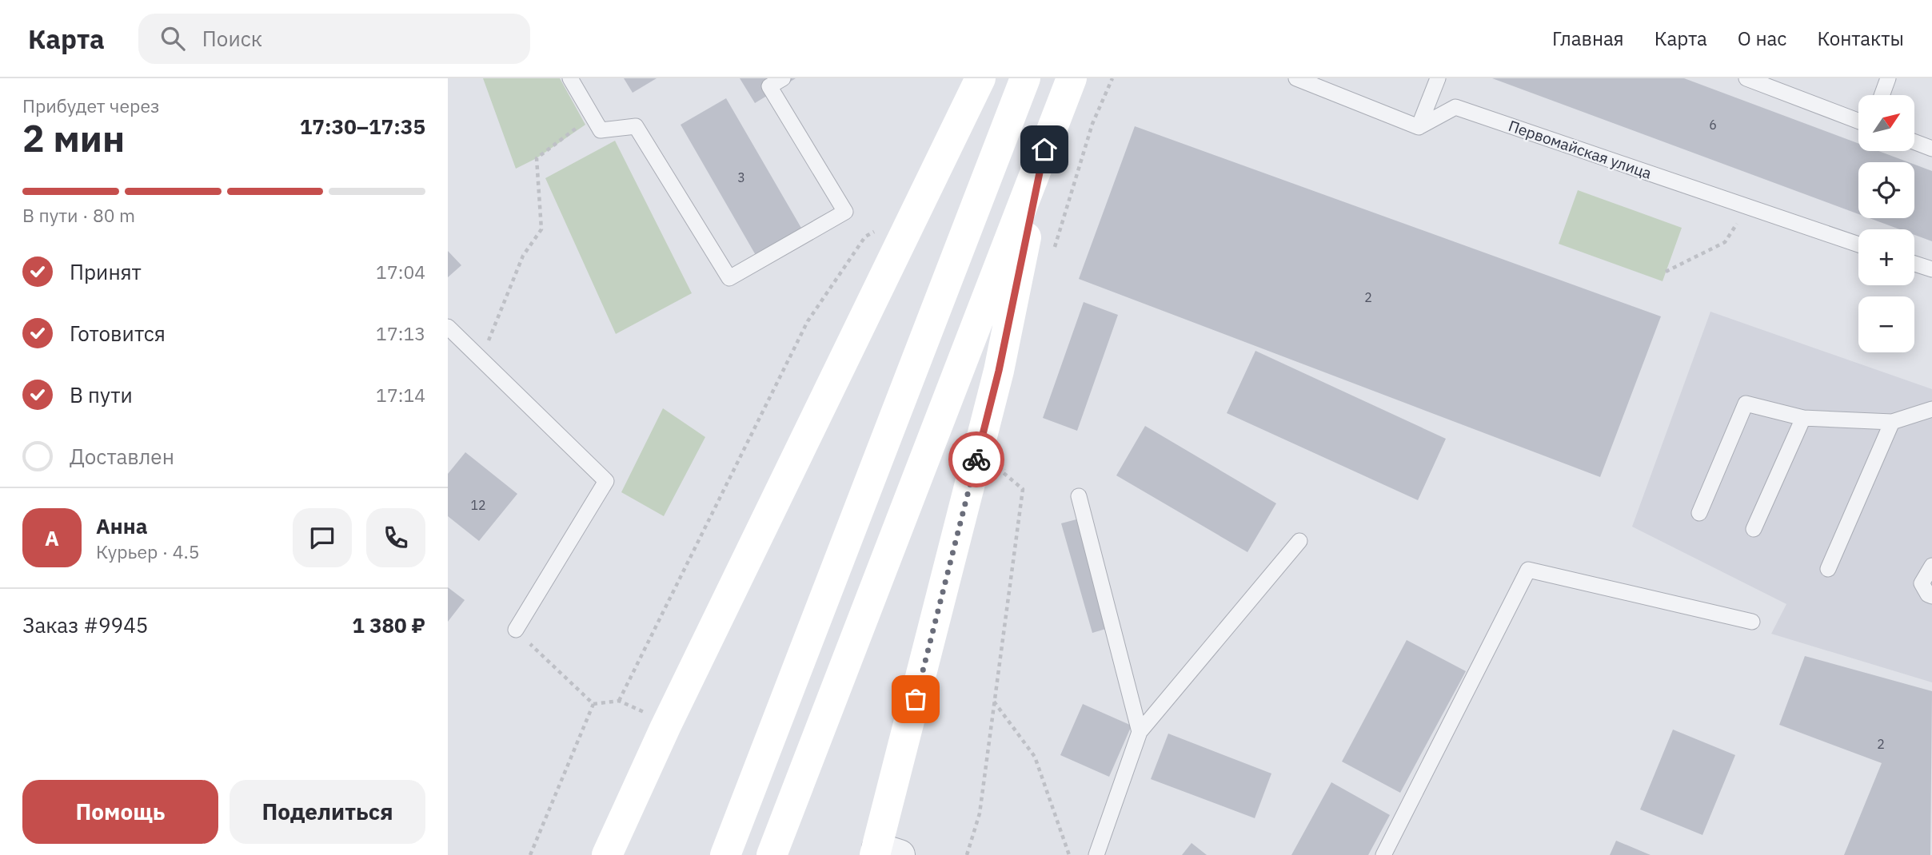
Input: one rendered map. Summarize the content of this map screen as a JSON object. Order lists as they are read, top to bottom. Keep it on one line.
{"streets":{"lane":["Первомайская улица"]},"house_numbers":["6","3","2","12","2"],"north":"top right","page":{"header":"Карта","search":"Поиск","nav":["Главная","Карта","О нас","Контакты"],"heading":["2 мин","Прибудет через","17:30–17:35"],"panel":["Анна","Курьер · 4.5","Заказ #9945","1 380 ₽"],"map_buttons":["+","−"],"bar":"В пути · 80 m","list":[["Принят","17:04"],["Готовится","17:13"],["В пути","17:14"],"Доставлен"],"round":"А","buttons":["Помощь","Поделиться"]}}
